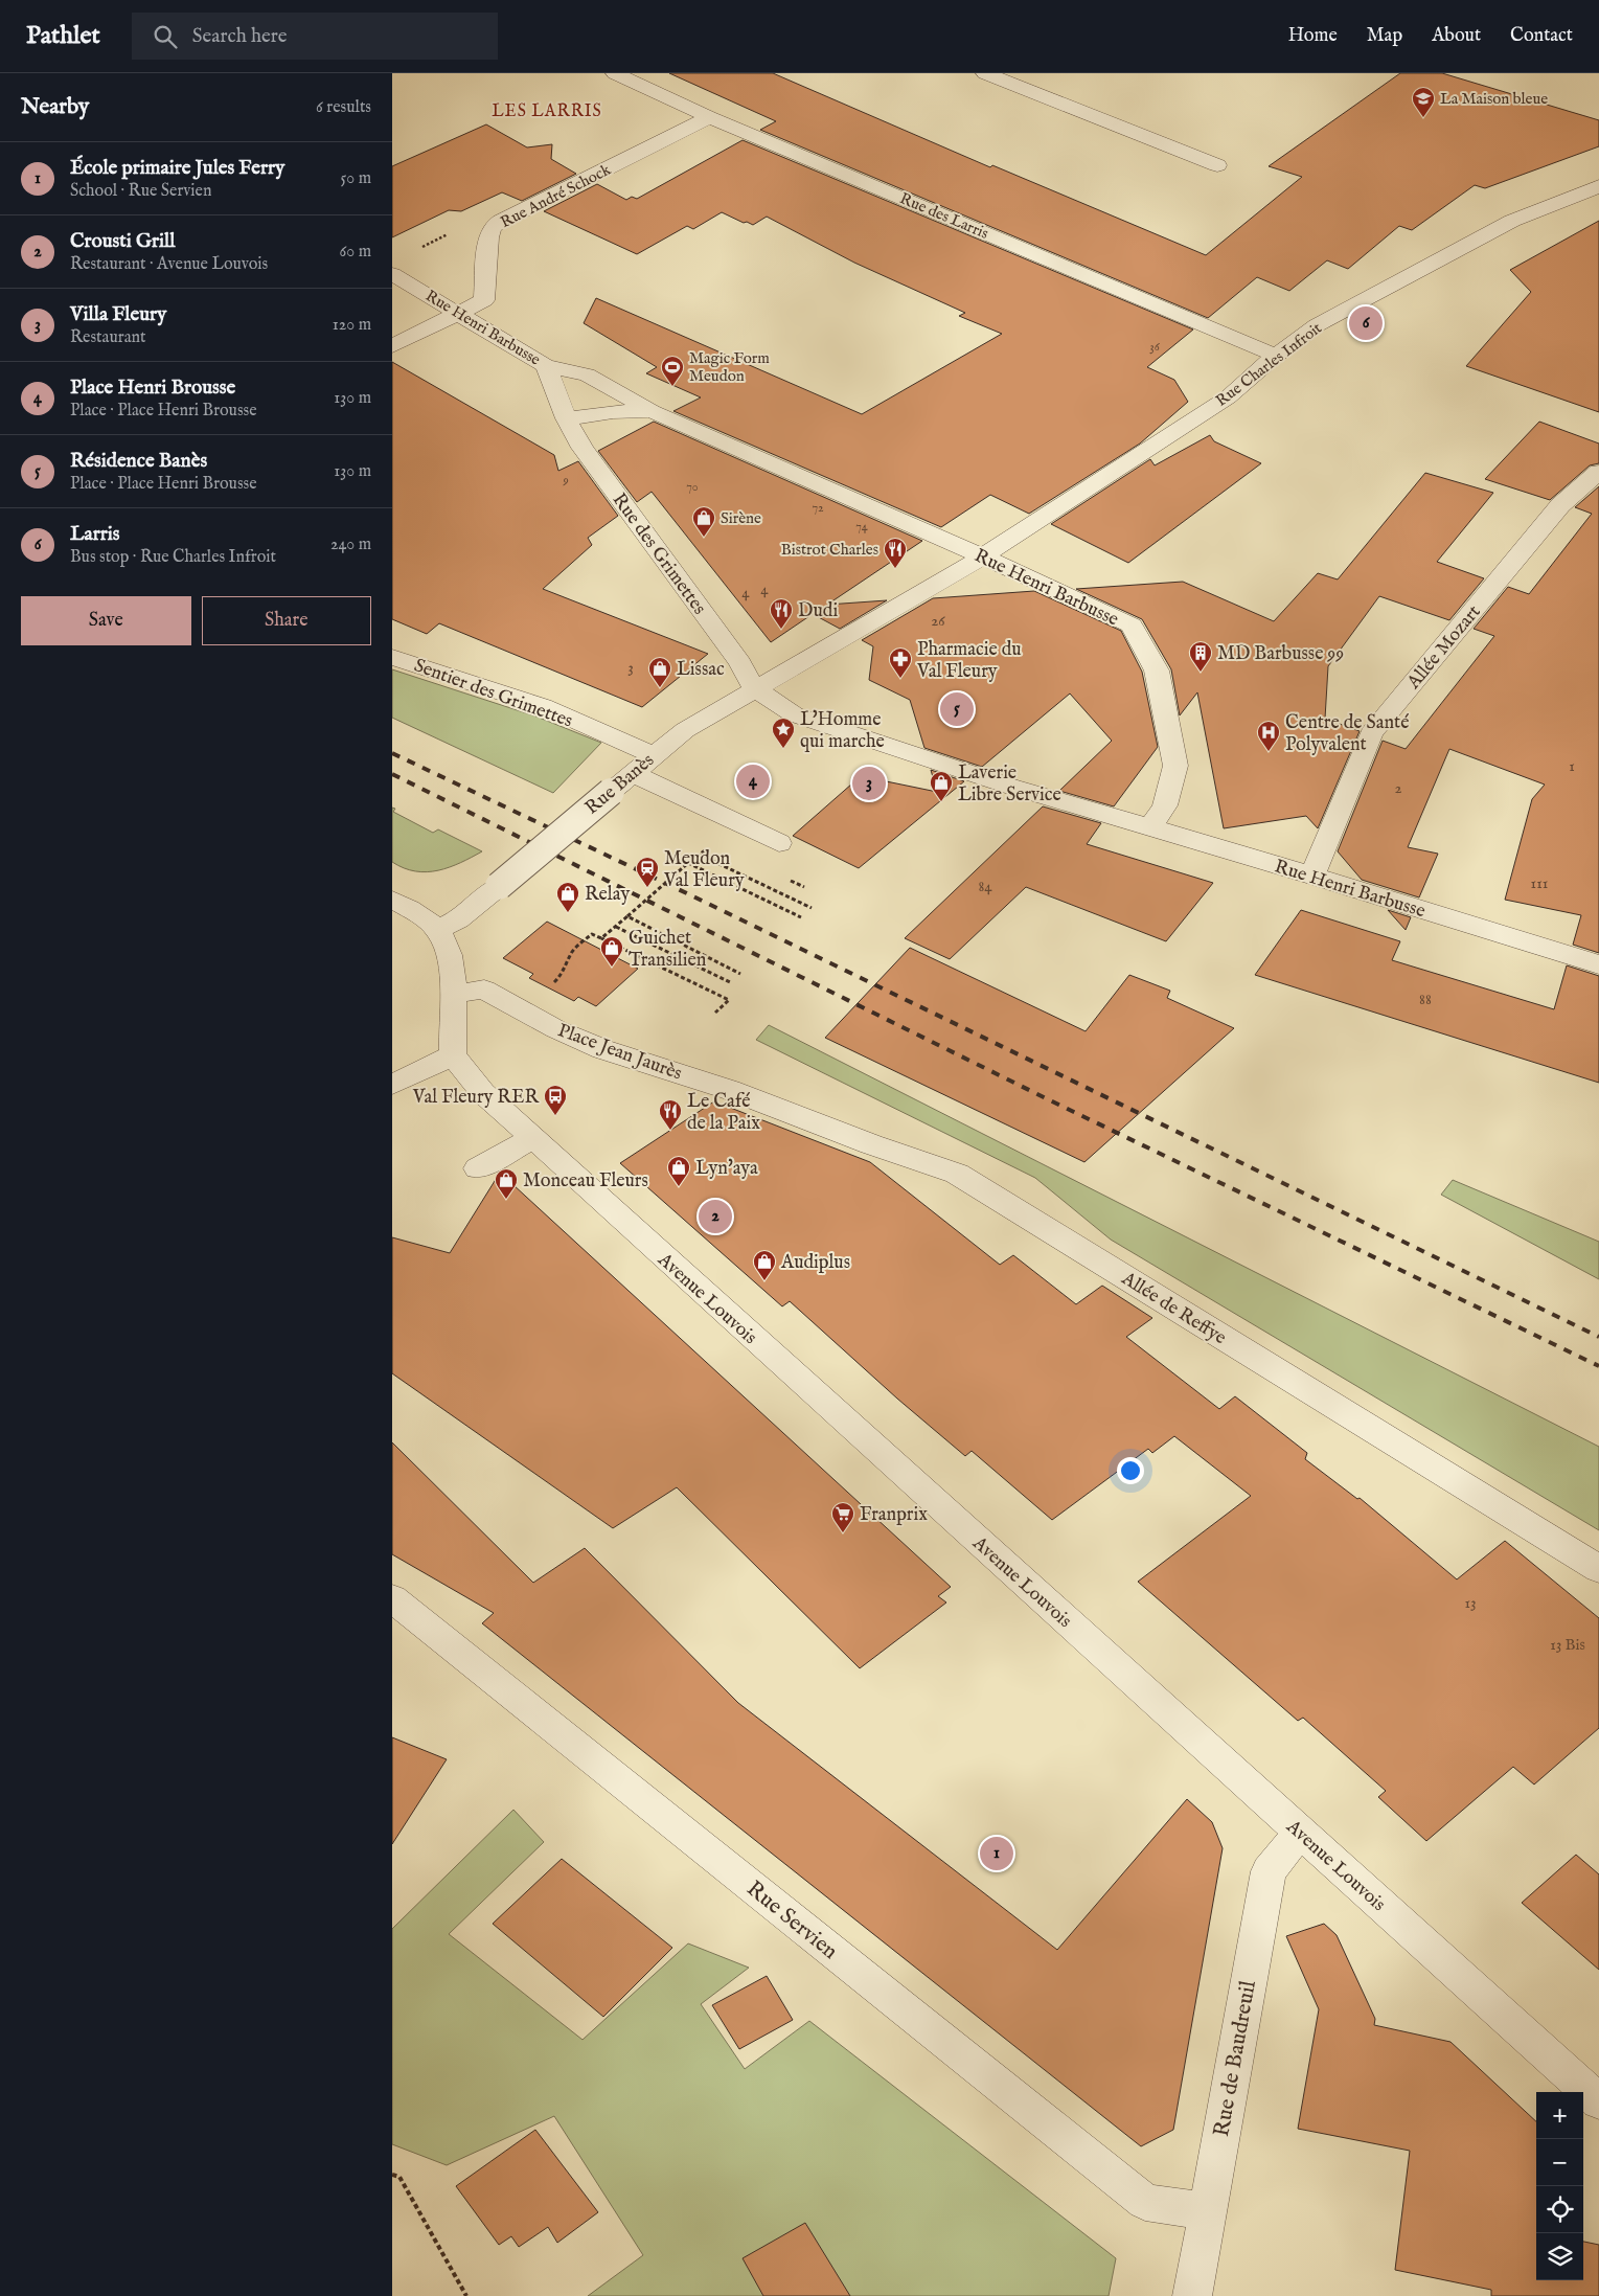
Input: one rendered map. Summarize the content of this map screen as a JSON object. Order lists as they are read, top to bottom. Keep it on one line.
{"streets":{"street":["Rue André Schock","Rue des Larris","Rue Henri Barbusse","Rue Charles Infroit","Rue des Grimettes","Allée Mozart","Sentier des Grimettes","Rue Banès","Place Jean Jaurès","Avenue Louvois","Allée de Reffye","Rue Servien","Rue de Baudreuil"]},"crossings":[["Rue André Schock","Rue des Larris"],["Rue André Schock","Rue Henri Barbusse"],["Rue des Larris","Rue Charles Infroit"],["Rue Henri Barbusse","Rue Charles Infroit"],["Rue Henri Barbusse","Rue des Grimettes"],["Rue Henri Barbusse","Allée Mozart"],["Rue Henri Barbusse","Rue Banès"],["Rue Charles Infroit","Rue Banès"],["Rue des Grimettes","Rue Banès"],["Sentier des Grimettes","Rue Banès"],["Place Jean Jaurès","Allée de Reffye"],["Avenue Louvois","Rue de Baudreuil"],["Rue Servien","Rue de Baudreuil"]],"districts":["LES LARRIS"],"places":{"school or university":["La Maison bleue"],"sports":["Magic Form Meudon"],"shop":["Sirène","Lissac","Laverie Libre Service","Relay","Guichet Transilien","Lyn'aya","Monceau Fleurs","Audiplus"],"restaurant":["Bistrot Charles","Dudi","Le Café de la Paix"],"building":["MD Barbusse 99"],"pharmacy":["Pharmacie du Val Fleury"],"place":["L'Homme qui marche"],"hospital":["Centre de Santé Polyvalent"],"station":["Meudon Val Fleury"],"bus stop":["Val Fleury RER"],"supermarket":["Franprix"]},"house_numbers":["36","9","70","72","74","4","4","26","3","1","2","111","84","88","13","13 Bis"],"page":{"header":"Pathlet","search":"Search here","nav":["Home","Map","About","Contact"],"heading":["Nearby","6 results"],"list":[{"mark":"1","name":"École primaire Jules Ferry","note":"School · Rue Servien","value":"50 m"},{"mark":"2","name":"Crousti Grill","note":"Restaurant · Avenue Louvois","value":"60 m"},{"mark":"3","name":"Villa Fleury","note":"Restaurant","value":"120 m"},{"mark":"4","name":"Place Henri Brousse","note":"Place · Place Henri Brousse","value":"130 m"},{"mark":"5","name":"Résidence Banès","note":"Place · Place Henri Brousse","value":"130 m"},{"mark":"6","name":"Larris","note":"Bus stop · Rue Charles Infroit","value":"240 m"}],"pins":["6","5","4","3","2","1"],"buttons":["Save","Share"],"map_buttons":["+","−"]}}
